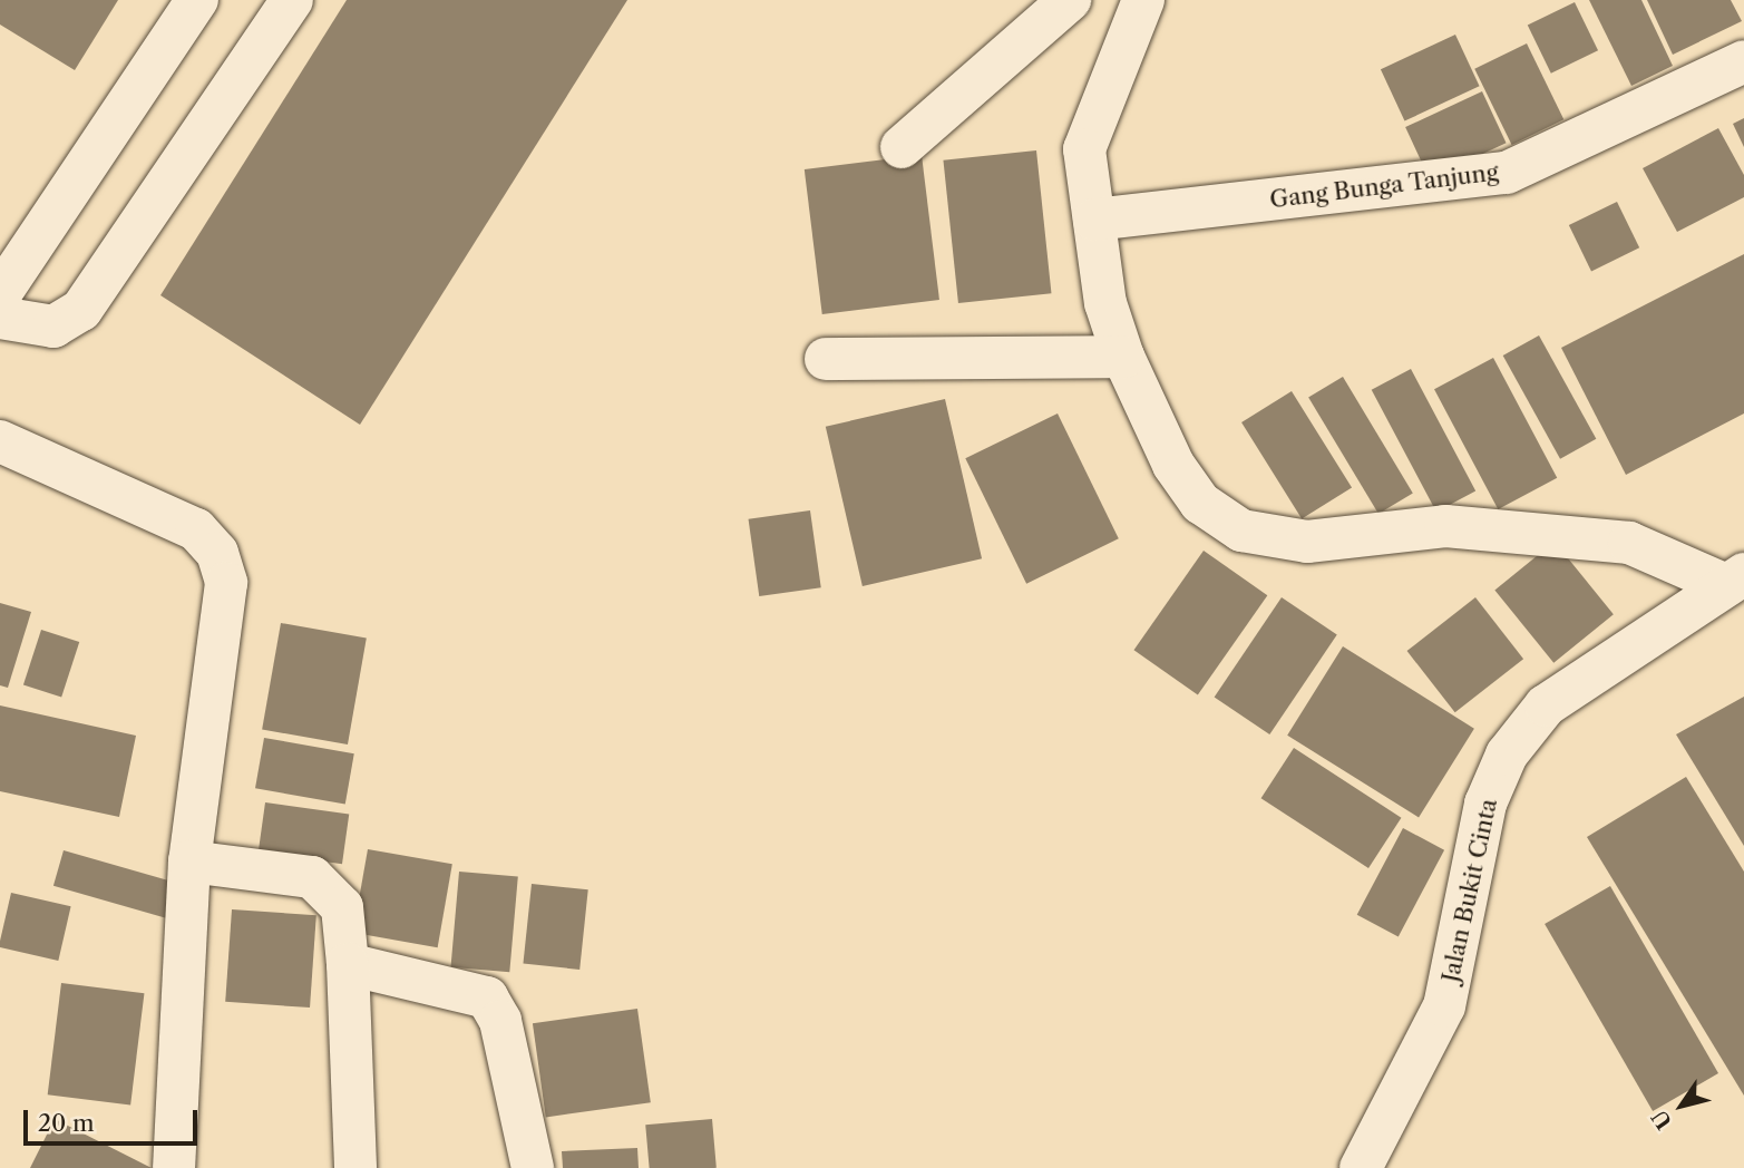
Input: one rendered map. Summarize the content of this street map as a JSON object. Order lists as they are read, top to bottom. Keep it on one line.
{"streets":{"street":["Gang Bunga Tanjung","Jalan Bukit Cinta"]},"scale_bar":"20 m","north":"bottom left"}
